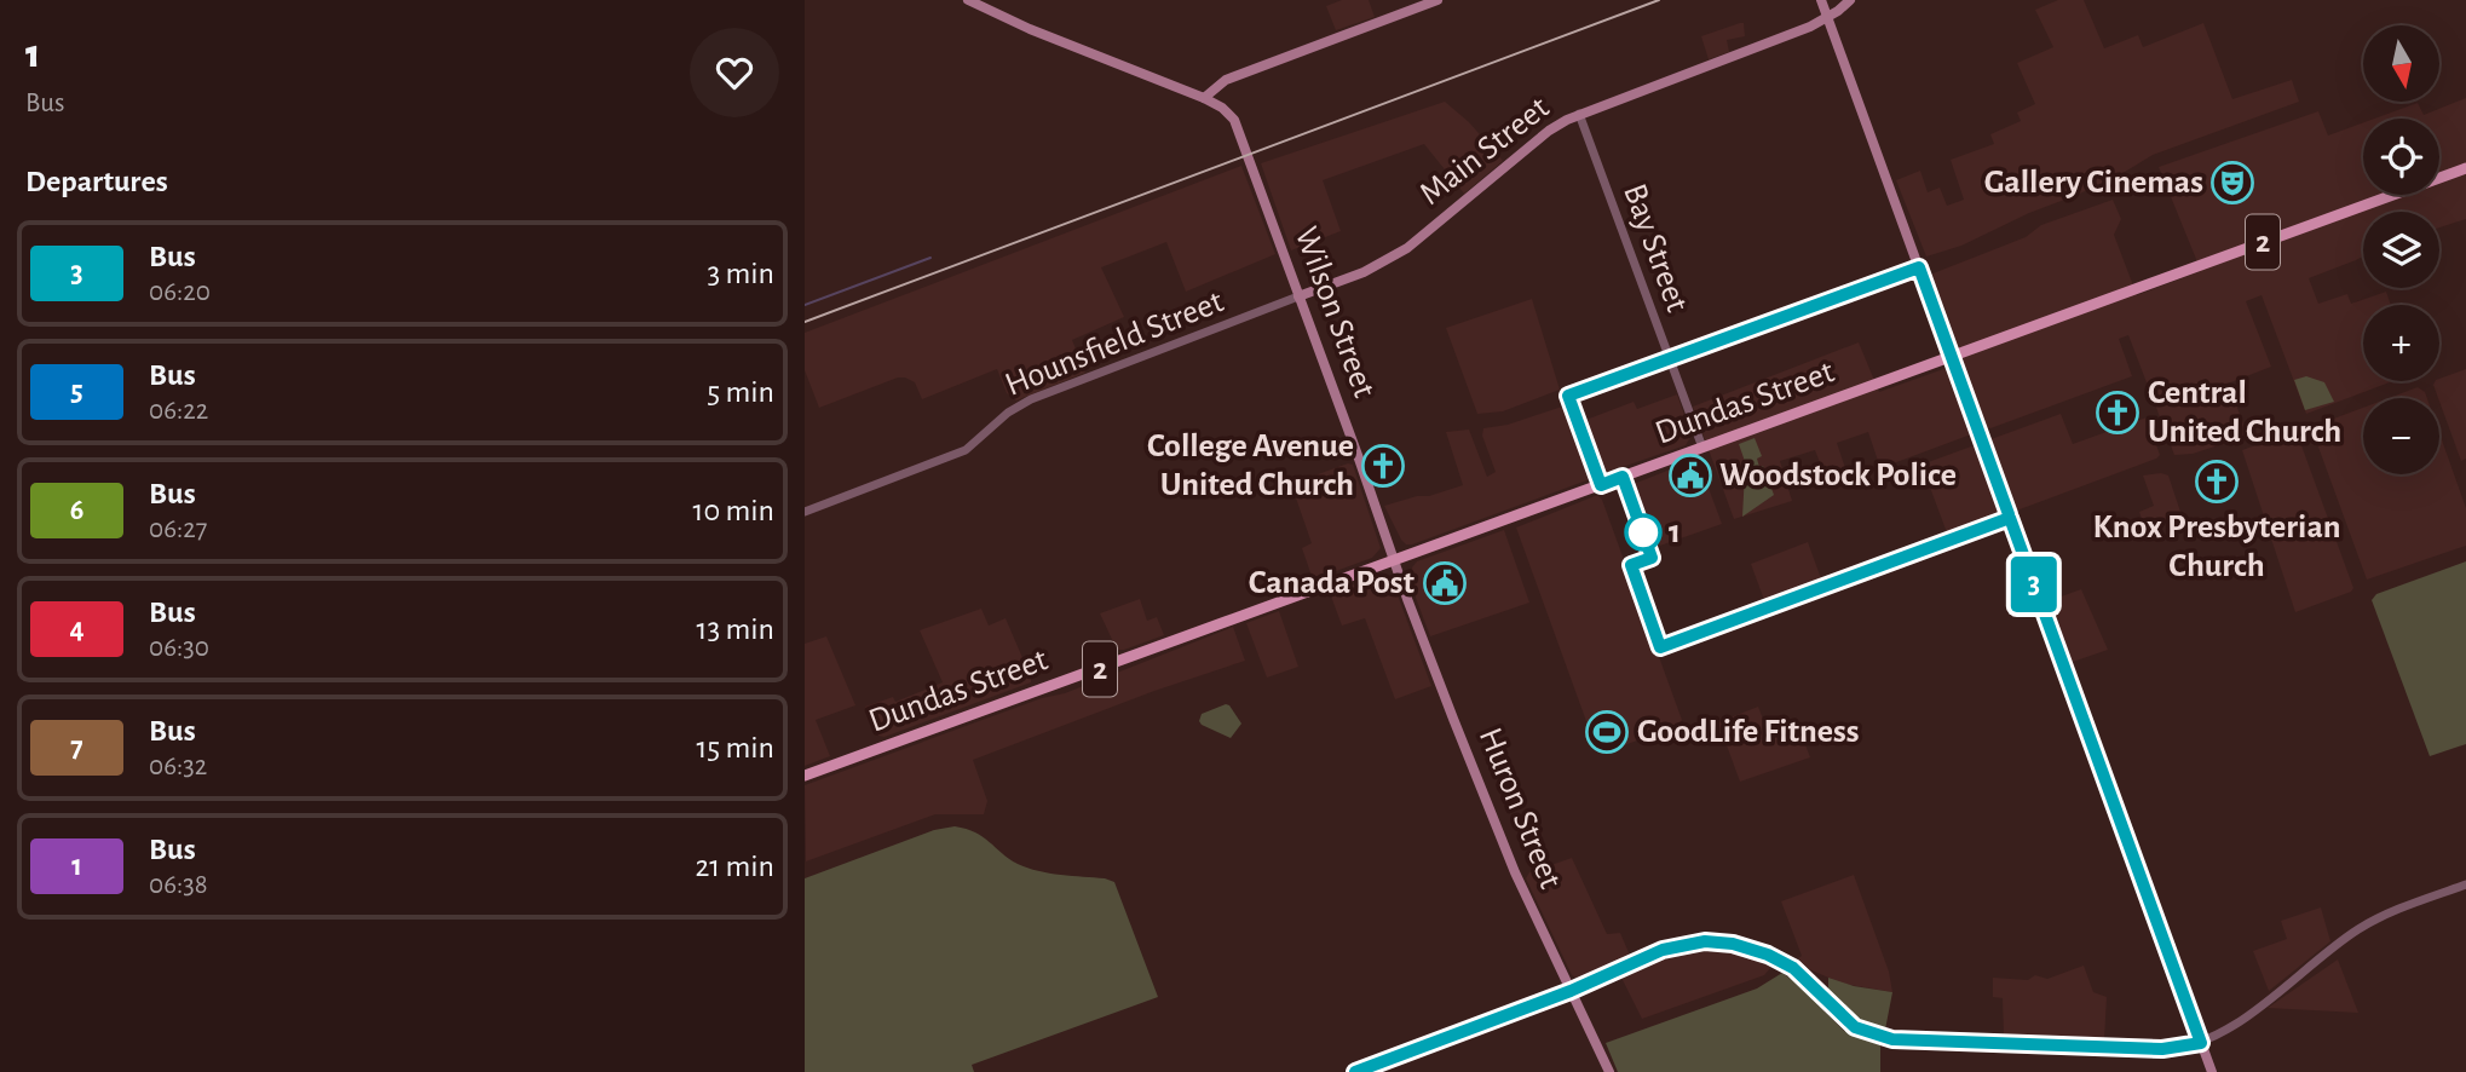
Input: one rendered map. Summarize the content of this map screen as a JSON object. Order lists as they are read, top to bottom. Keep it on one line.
{"streets":{"main road":["Main Street","2","Wilson Street","Dundas Street","Huron Street"],"street":["Bay Street","Hounsfield Street"]},"crossings":[["Main Street","Bay Street"],["Main Street","Wilson Street"],["Main Street","Hounsfield Street"],["Bay Street","Dundas Street"],["Wilson Street","Hounsfield Street"],["Wilson Street","Dundas Street"],["Wilson Street","Huron Street"],["Dundas Street","Huron Street"]],"places":{"theatre":["Gallery Cinemas"],"church":["Central United Church","College Avenue United Church","Knox Presbyterian Church"],"public building":["Woodstock Police","Canada Post"],"other":["1"],"sports":["GoodLife Fitness"]},"lines":["bus line 3"],"north":"bottom","page":{"heading":[["1","Bus"],"Departures"],"on_map":"3","map_buttons":["+","−"],"list":[{"mark":"3","name":"Bus","note":"06:20","value":"3 min"},{"mark":"5","name":"Bus","note":"06:22","value":"5 min"},{"mark":"6","name":"Bus","note":"06:27","value":"10 min"},{"mark":"4","name":"Bus","note":"06:30","value":"13 min"},{"mark":"7","name":"Bus","note":"06:32","value":"15 min"},{"mark":"1","name":"Bus","note":"06:38","value":"21 min"}]}}
